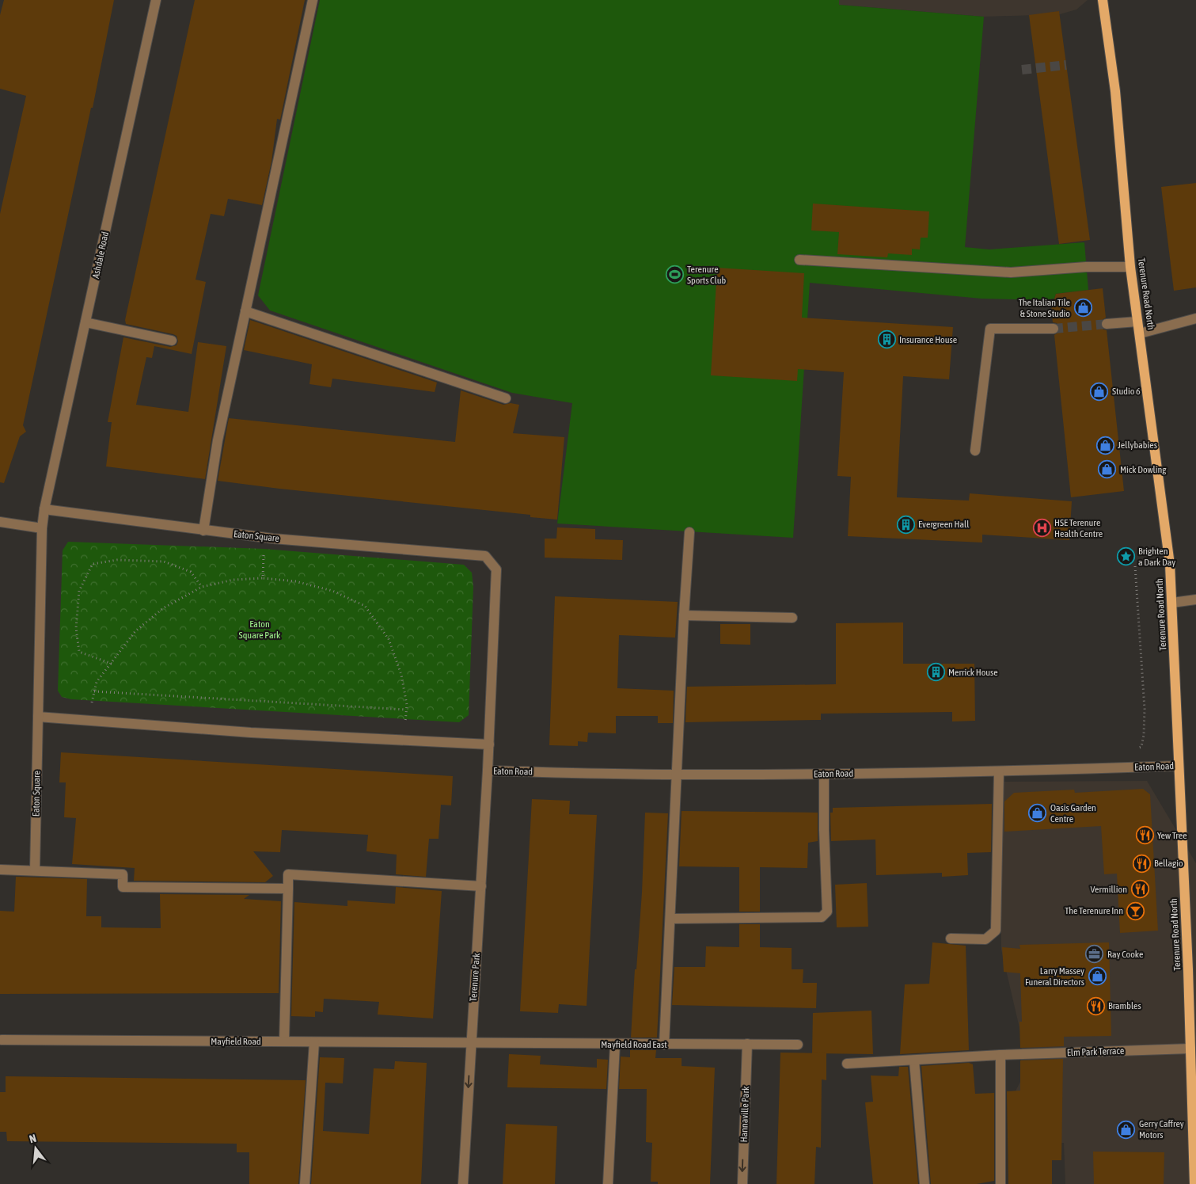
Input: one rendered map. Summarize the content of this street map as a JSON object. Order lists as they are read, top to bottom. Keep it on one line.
{"streets":{"main road":["Terenure Road North"],"street":["Ashdale Road","Eaton Square","Eaton Road","Terenure Park","Mayfield Road","Mayfield Road East","Elm Park Terrace","Hannaville Park"]},"crossings":[["Ashdale Road","Eaton Square"],["Terenure Road North","Eaton Road"],["Terenure Road North","Elm Park Terrace"],["Eaton Square","Eaton Road"],["Eaton Square","Terenure Park"],["Eaton Road","Terenure Park"],["Terenure Park","Mayfield Road"],["Terenure Park","Mayfield Road East"],["Mayfield Road","Mayfield Road East"],["Mayfield Road East","Hannaville Park"]],"one_way":["Hannaville Park"],"parks":["Eaton Square Park"],"places":{"sports":["Terenure Sports Club"],"shop":["The Italian Tile & Stone Studio","Studio 6","Jellybabies","Mick Dowling","Oasis Garden Centre","Larry Massey Funeral Directors","Gerry Caffrey Motors"],"building":["Insurance House","Evergreen Hall","Merrick House"],"hospital":["HSE Terenure Health Centre"],"place":["Brighten a Dark Day"],"restaurant":["Yew Tree","Bellagio","Vermillion","Brambles"],"bar":["The Terenure Inn"],"office":["Ray Cooke"]},"north":"top"}
